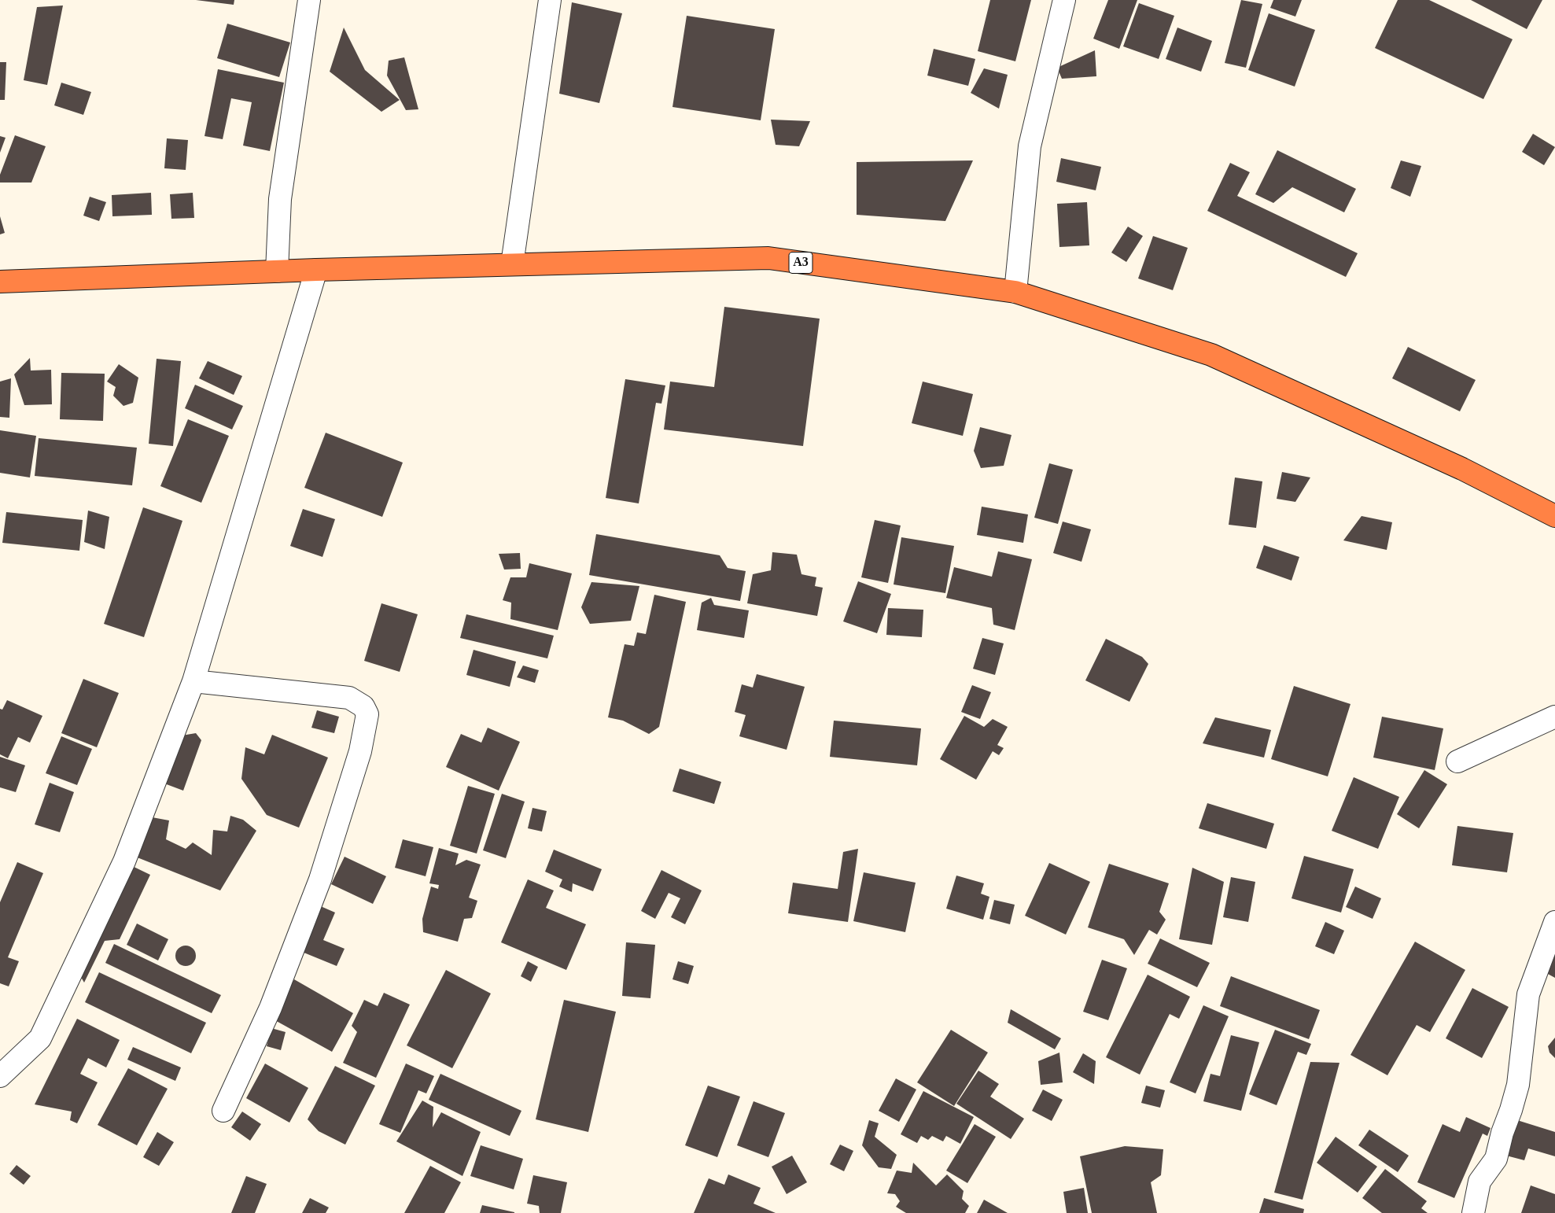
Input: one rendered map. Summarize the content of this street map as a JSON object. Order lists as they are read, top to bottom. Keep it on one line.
{"streets":{"highway":["A3"]}}
